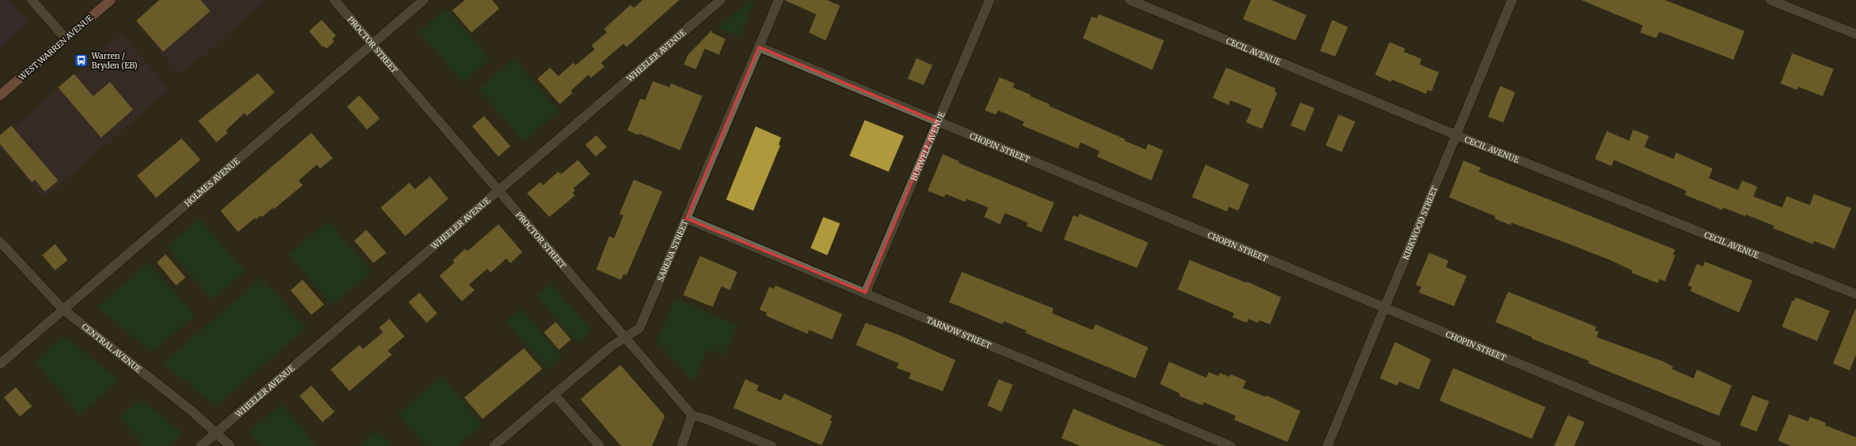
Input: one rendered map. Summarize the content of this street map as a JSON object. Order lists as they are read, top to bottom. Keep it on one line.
{"streets":{"main road":["WEST WARREN AVENUE"],"street":["PROCTOR STREET","CECIL AVENUE","WHEELER AVENUE","BURWELL AVENUE","CHOPIN STREET","HOLMES AVENUE","KIRKWOOD STREET","SARENA STREET","TARNOW STREET","CENTRAL AVENUE"]},"crossings":[["PROCTOR STREET","WHEELER AVENUE"],["PROCTOR STREET","HOLMES AVENUE"],["PROCTOR STREET","SARENA STREET"],["CECIL AVENUE","KIRKWOOD STREET"],["WHEELER AVENUE","CENTRAL AVENUE"],["BURWELL AVENUE","CHOPIN STREET"],["BURWELL AVENUE","TARNOW STREET"],["CHOPIN STREET","KIRKWOOD STREET"],["CHOPIN STREET","SARENA STREET"],["HOLMES AVENUE","CENTRAL AVENUE"],["SARENA STREET","TARNOW STREET"]],"places":{"bus stop":["Warren / Bryden (EB)"]}}
